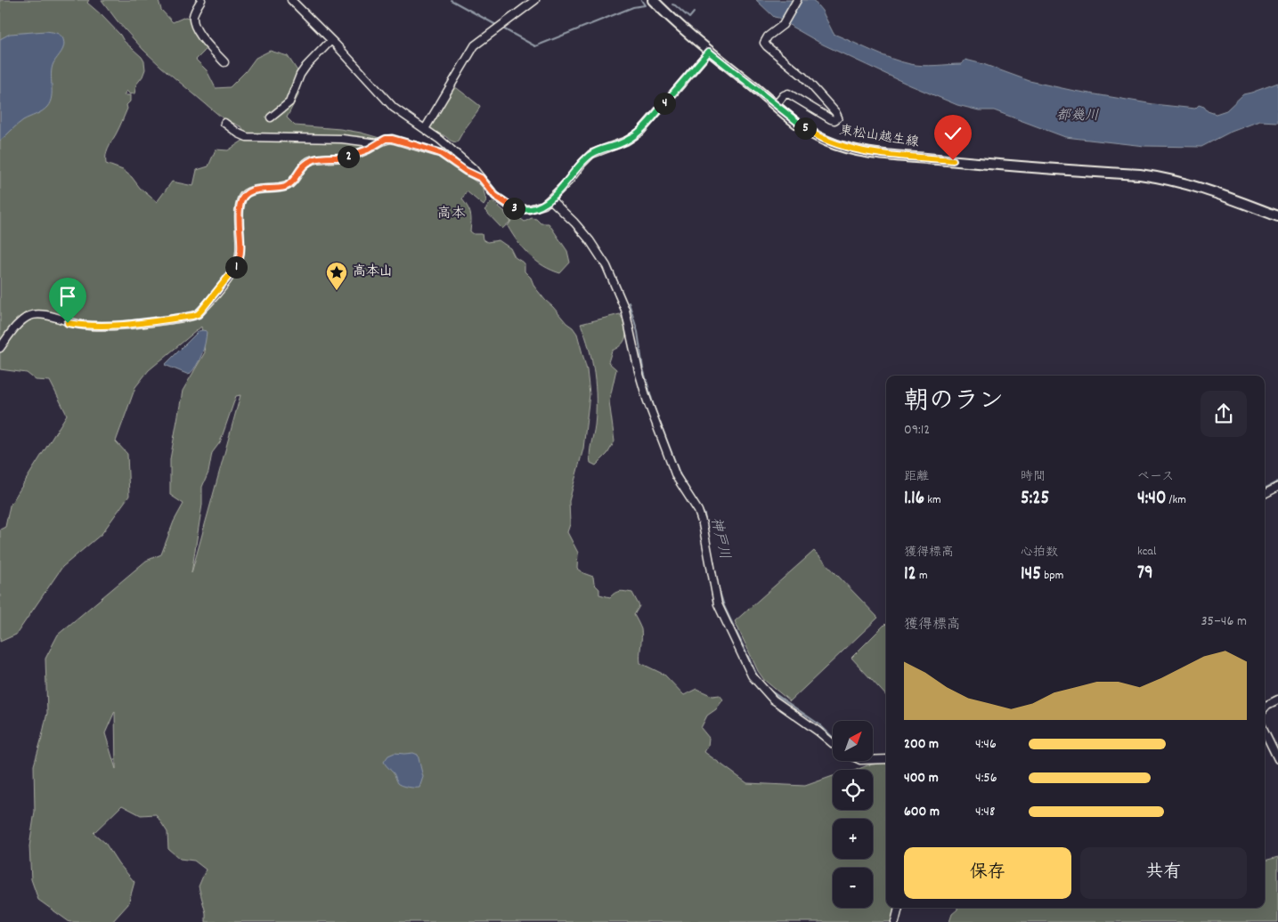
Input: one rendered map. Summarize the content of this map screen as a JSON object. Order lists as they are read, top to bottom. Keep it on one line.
{"streets":{"main road":["東松山越生線"]},"districts":["高本"],"water":["都幾川","神戸川"],"places":{"place":["高本山"]},"north":"top right","page":{"pins":["4","5","2","3","1"],"heading":["朝のラン","09:12"],"stats":[["距離","1.16 km"],["時間","5:25"],["ペース","4:40 /km"],["獲得標高","12 m"],["心拍数","145 bpm"],["kcal","79"]],"chart":["獲得標高","35–46 m"],"map_buttons":["+","−"],"list":[{"name":"200 m","note":"4:46"},{"name":"400 m","note":"4:56"},{"name":"600 m","note":"4:48"}],"buttons":["保存","共有"]}}
